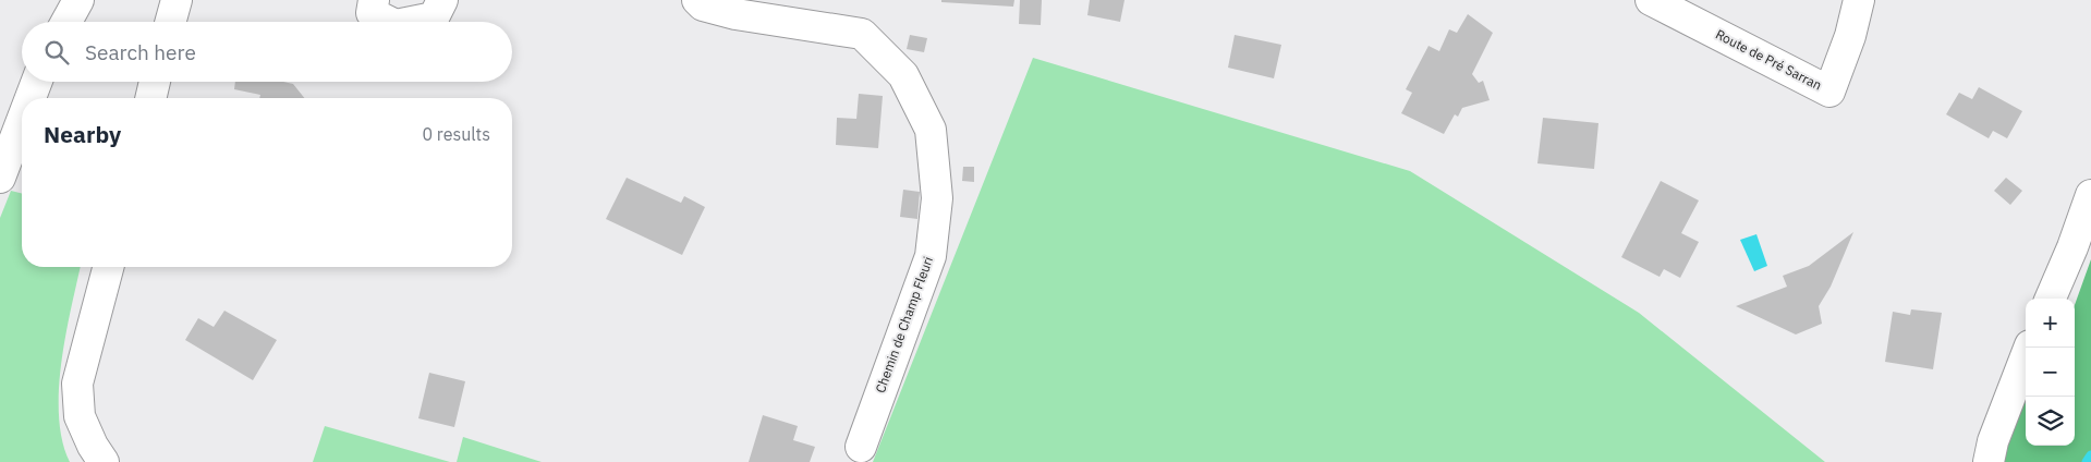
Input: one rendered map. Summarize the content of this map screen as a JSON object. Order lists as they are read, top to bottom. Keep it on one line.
{"streets":{"street":["Route de Pré Sarran","Chemin de Champ Fleuri"]},"page":{"search":"Search here","heading":["Nearby","0 results"],"map_buttons":["+","−"]}}
